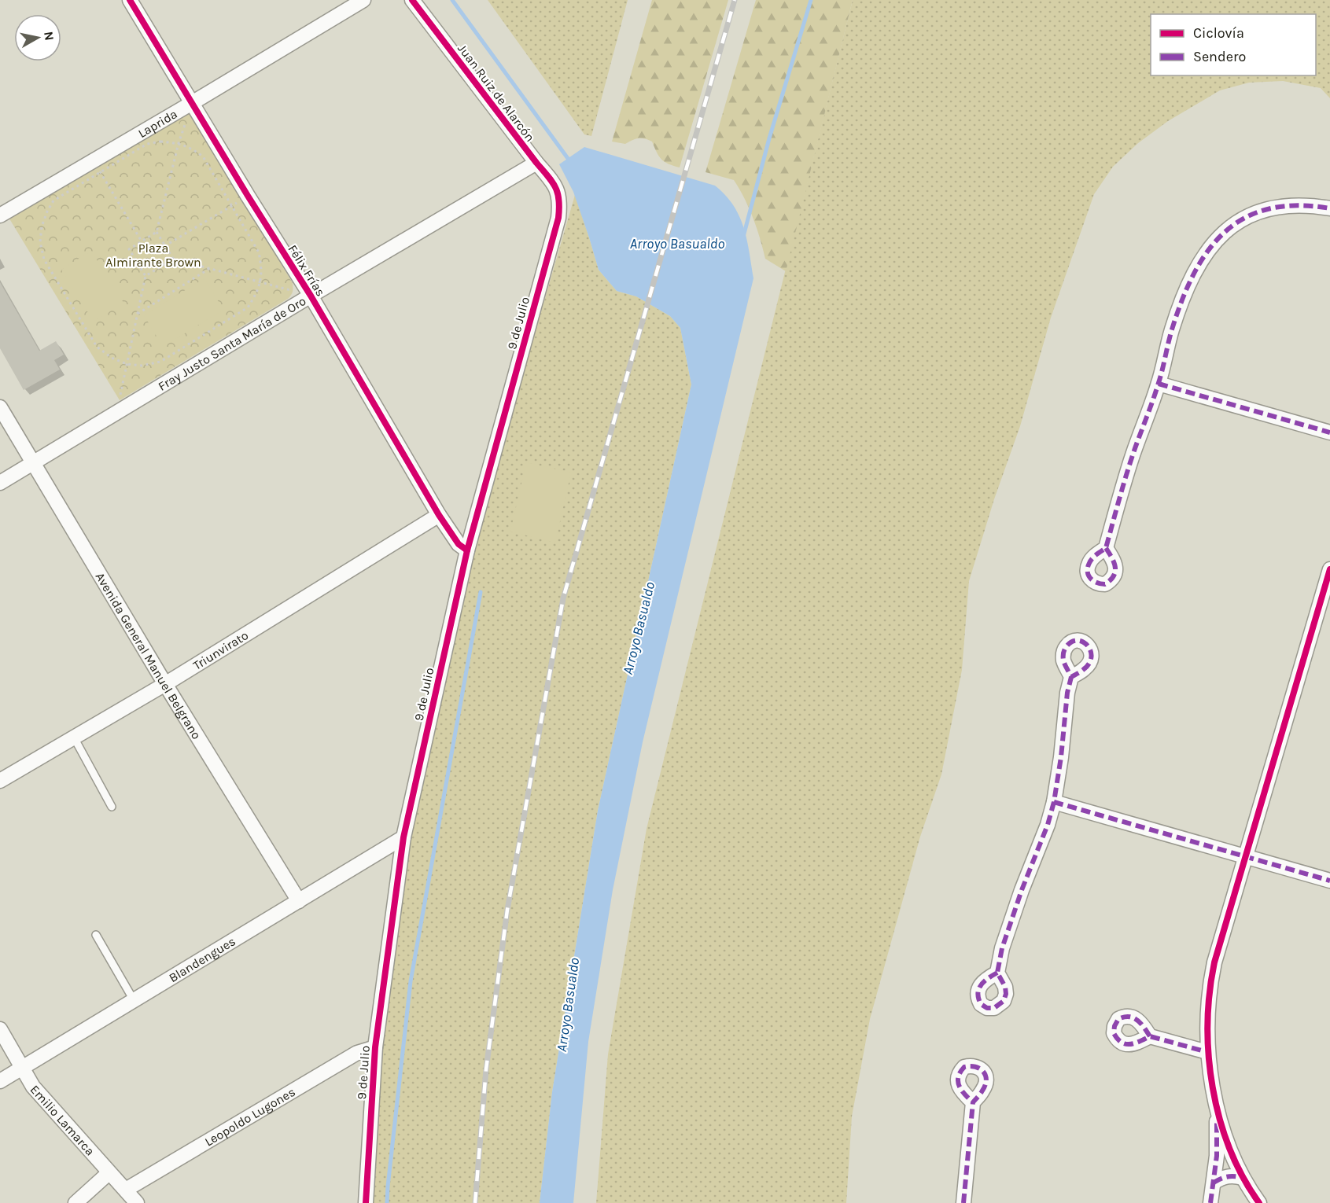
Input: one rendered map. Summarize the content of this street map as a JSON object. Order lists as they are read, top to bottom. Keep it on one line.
{"streets":{"street":["Juan Ruiz de Alarcón","Laprida","Félix Frías","9 de Julio","Fray Justo Santa María de Oro","Triunvirato","Avenida General Manuel Belgrano","Blandengues","Leopoldo Lugones","Emilio Lamarca"]},"crossings":[["Juan Ruiz de Alarcón","9 de Julio"],["Juan Ruiz de Alarcón","Fray Justo Santa María de Oro"],["Laprida","Félix Frías"],["Félix Frías","9 de Julio"],["Félix Frías","Fray Justo Santa María de Oro"],["Félix Frías","Triunvirato"],["9 de Julio","Blandengues"],["9 de Julio","Leopoldo Lugones"],["Fray Justo Santa María de Oro","Avenida General Manuel Belgrano"],["Triunvirato","Avenida General Manuel Belgrano"],["Avenida General Manuel Belgrano","Blandengues"],["Blandengues","Emilio Lamarca"],["Leopoldo Lugones","Emilio Lamarca"]],"water":["Arroyo Basualdo"],"parks":["Plaza Almirante Brown"],"legend":["Ciclovía","Sendero"],"north":"right"}
